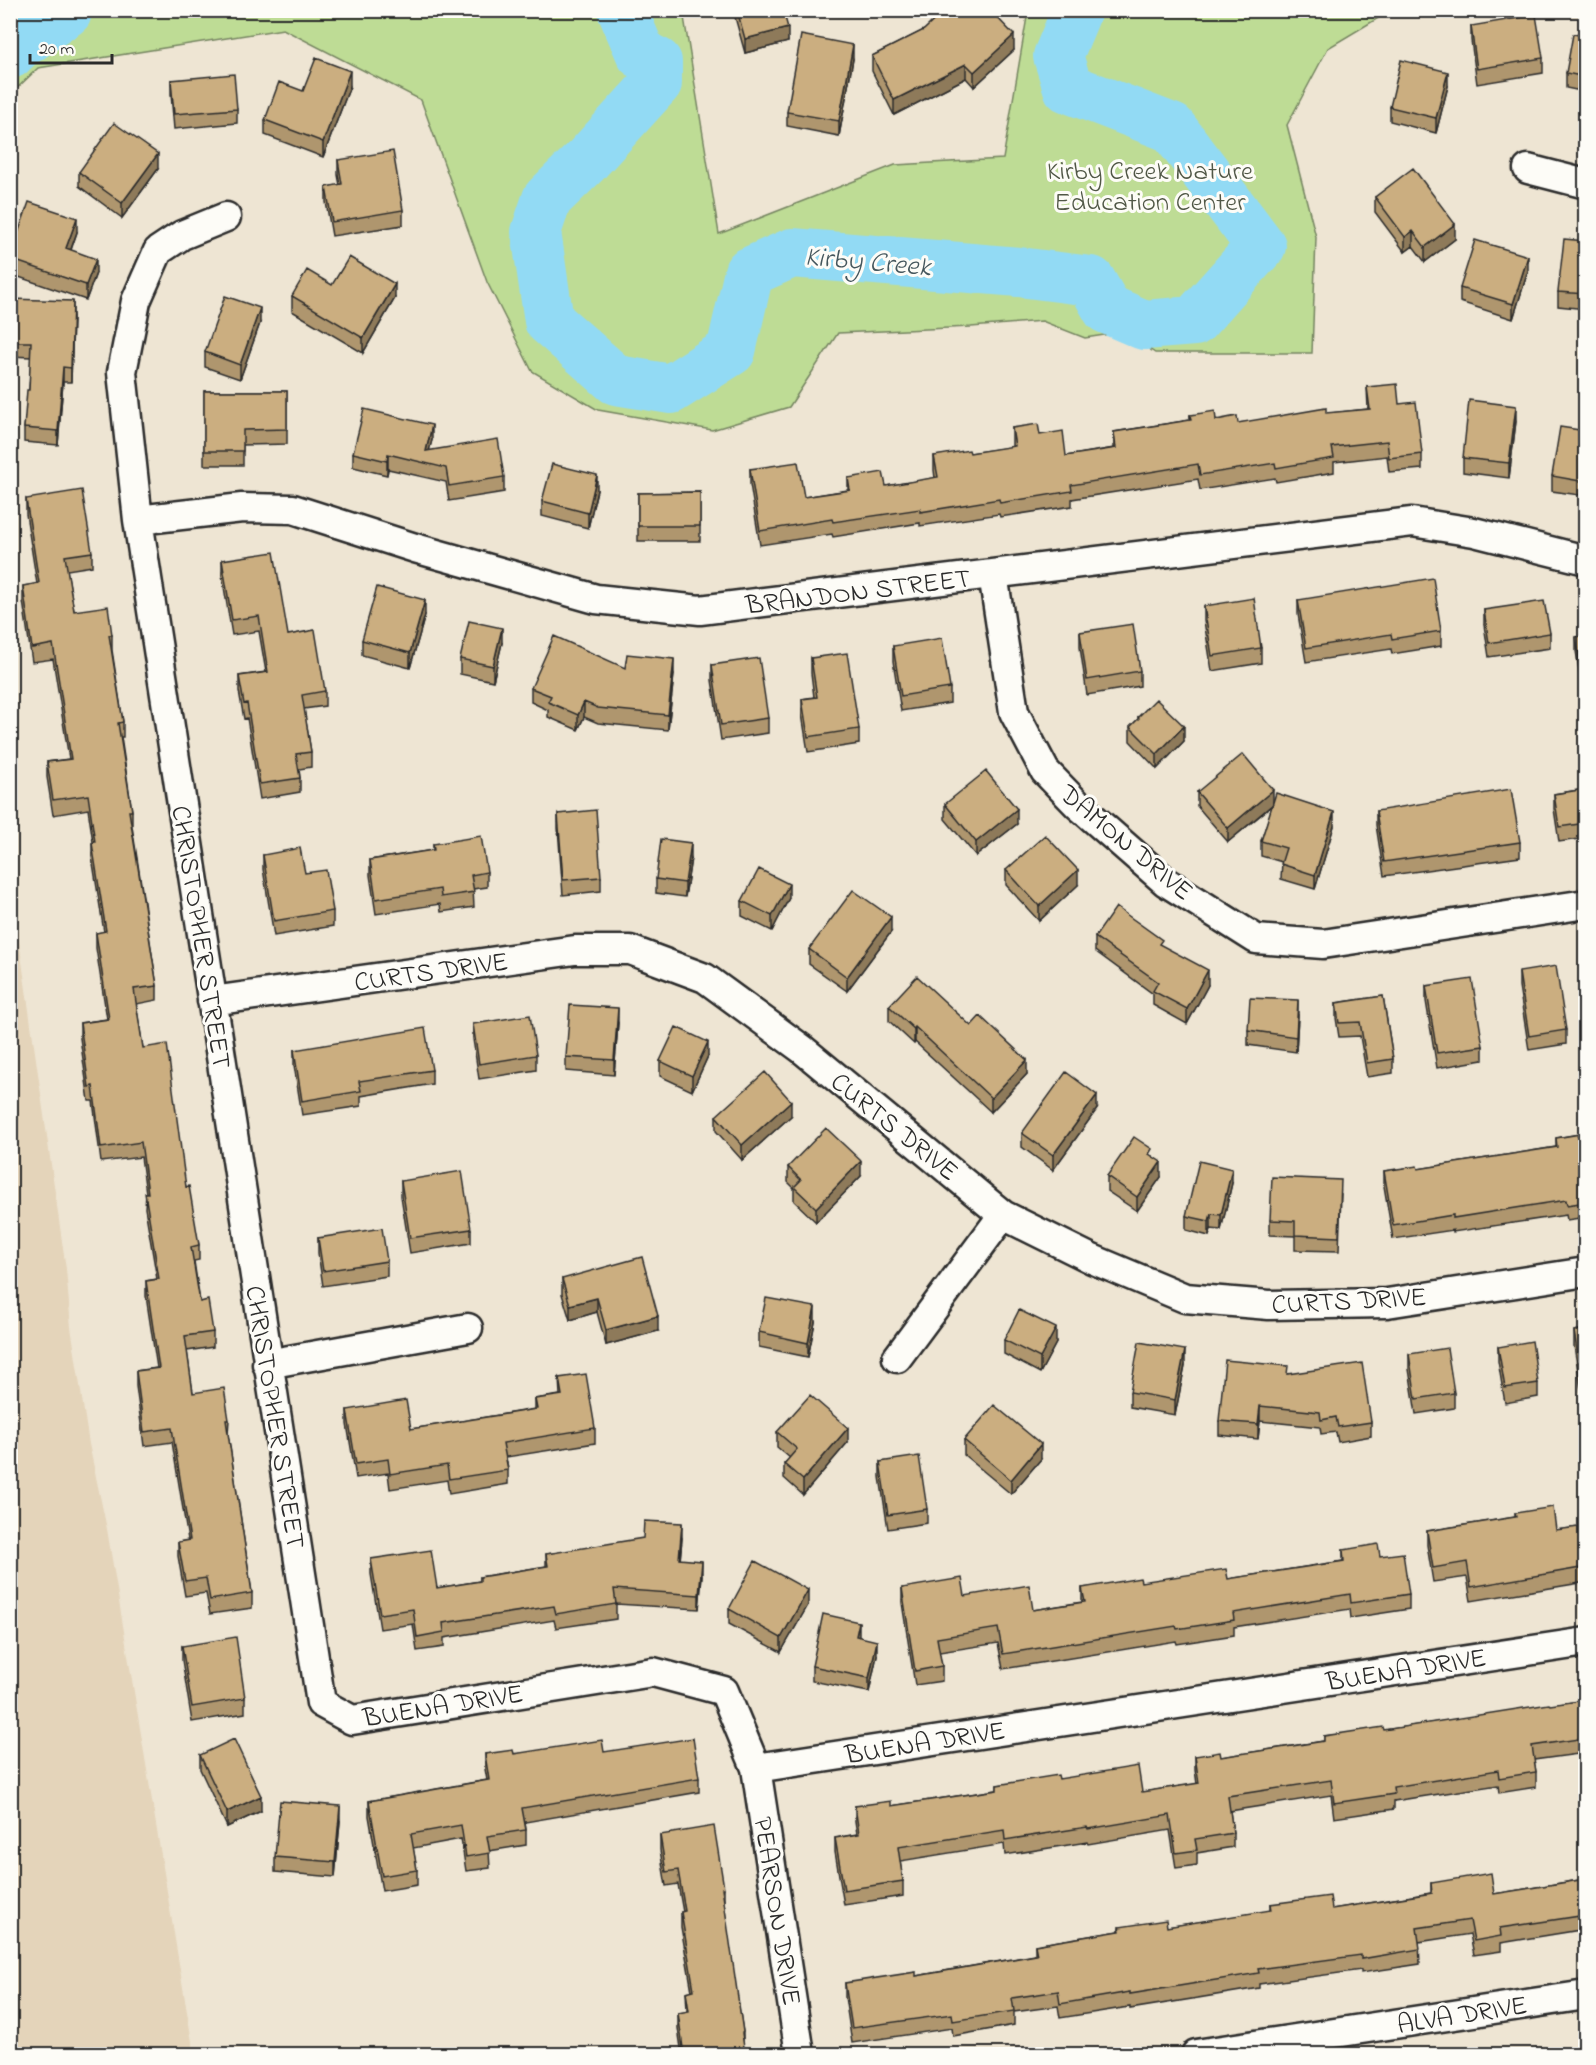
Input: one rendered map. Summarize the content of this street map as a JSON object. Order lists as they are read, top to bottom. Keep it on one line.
{"streets":{"street":["BRANDON STREET","DAMON DRIVE","CHRISTOPHER STREET","CURTS DRIVE","BUENA DRIVE","PEARSON DRIVE","ALVA DRIVE"]},"crossings":[["BRANDON STREET","DAMON DRIVE"],["BRANDON STREET","CHRISTOPHER STREET"],["CHRISTOPHER STREET","CURTS DRIVE"],["CHRISTOPHER STREET","BUENA DRIVE"],["BUENA DRIVE","PEARSON DRIVE"]],"water":["Kirby Creek"],"parks":["Kirby Creek Nature Education Center"],"scale_bar":"20 m"}
